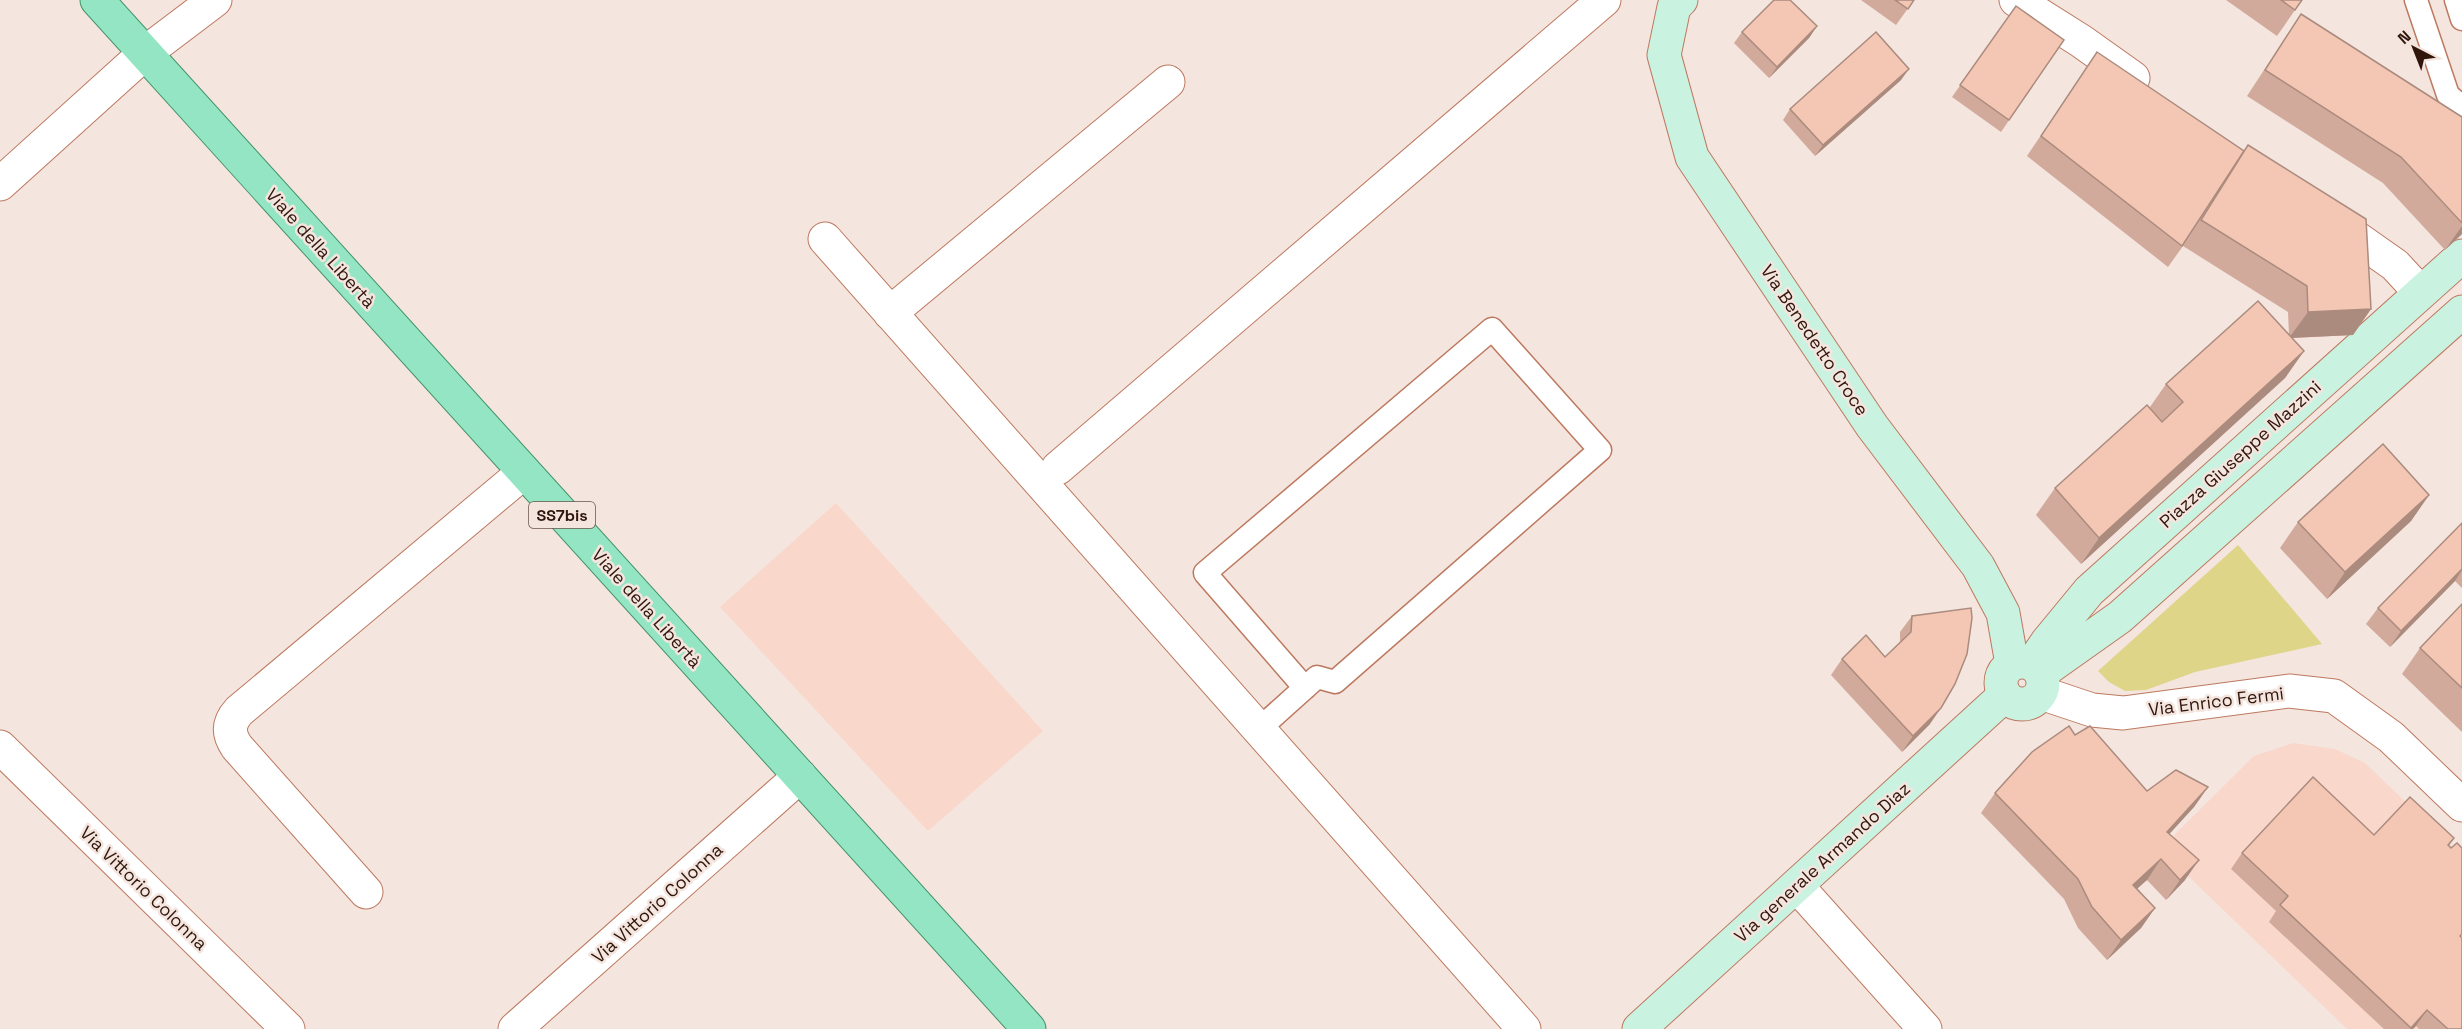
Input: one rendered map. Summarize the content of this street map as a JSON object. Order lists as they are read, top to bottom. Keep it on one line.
{"streets":{"main road":["Viale della Libertà","Via Benedetto Croce","Piazza Giuseppe Mazzini","SS7bis","Via generale Armando Diaz"],"street":["Via Enrico Fermi","Via Vittorio Colonna"]},"crossings":[["Viale della Libertà","Via Vittorio Colonna"],["Via Benedetto Croce","Piazza Giuseppe Mazzini"],["Via Benedetto Croce","Via Enrico Fermi"],["Via Benedetto Croce","Via generale Armando Diaz"],["Piazza Giuseppe Mazzini","Via Enrico Fermi"],["Piazza Giuseppe Mazzini","Via generale Armando Diaz"],["Via Enrico Fermi","Via generale Armando Diaz"]],"north":"top left"}
